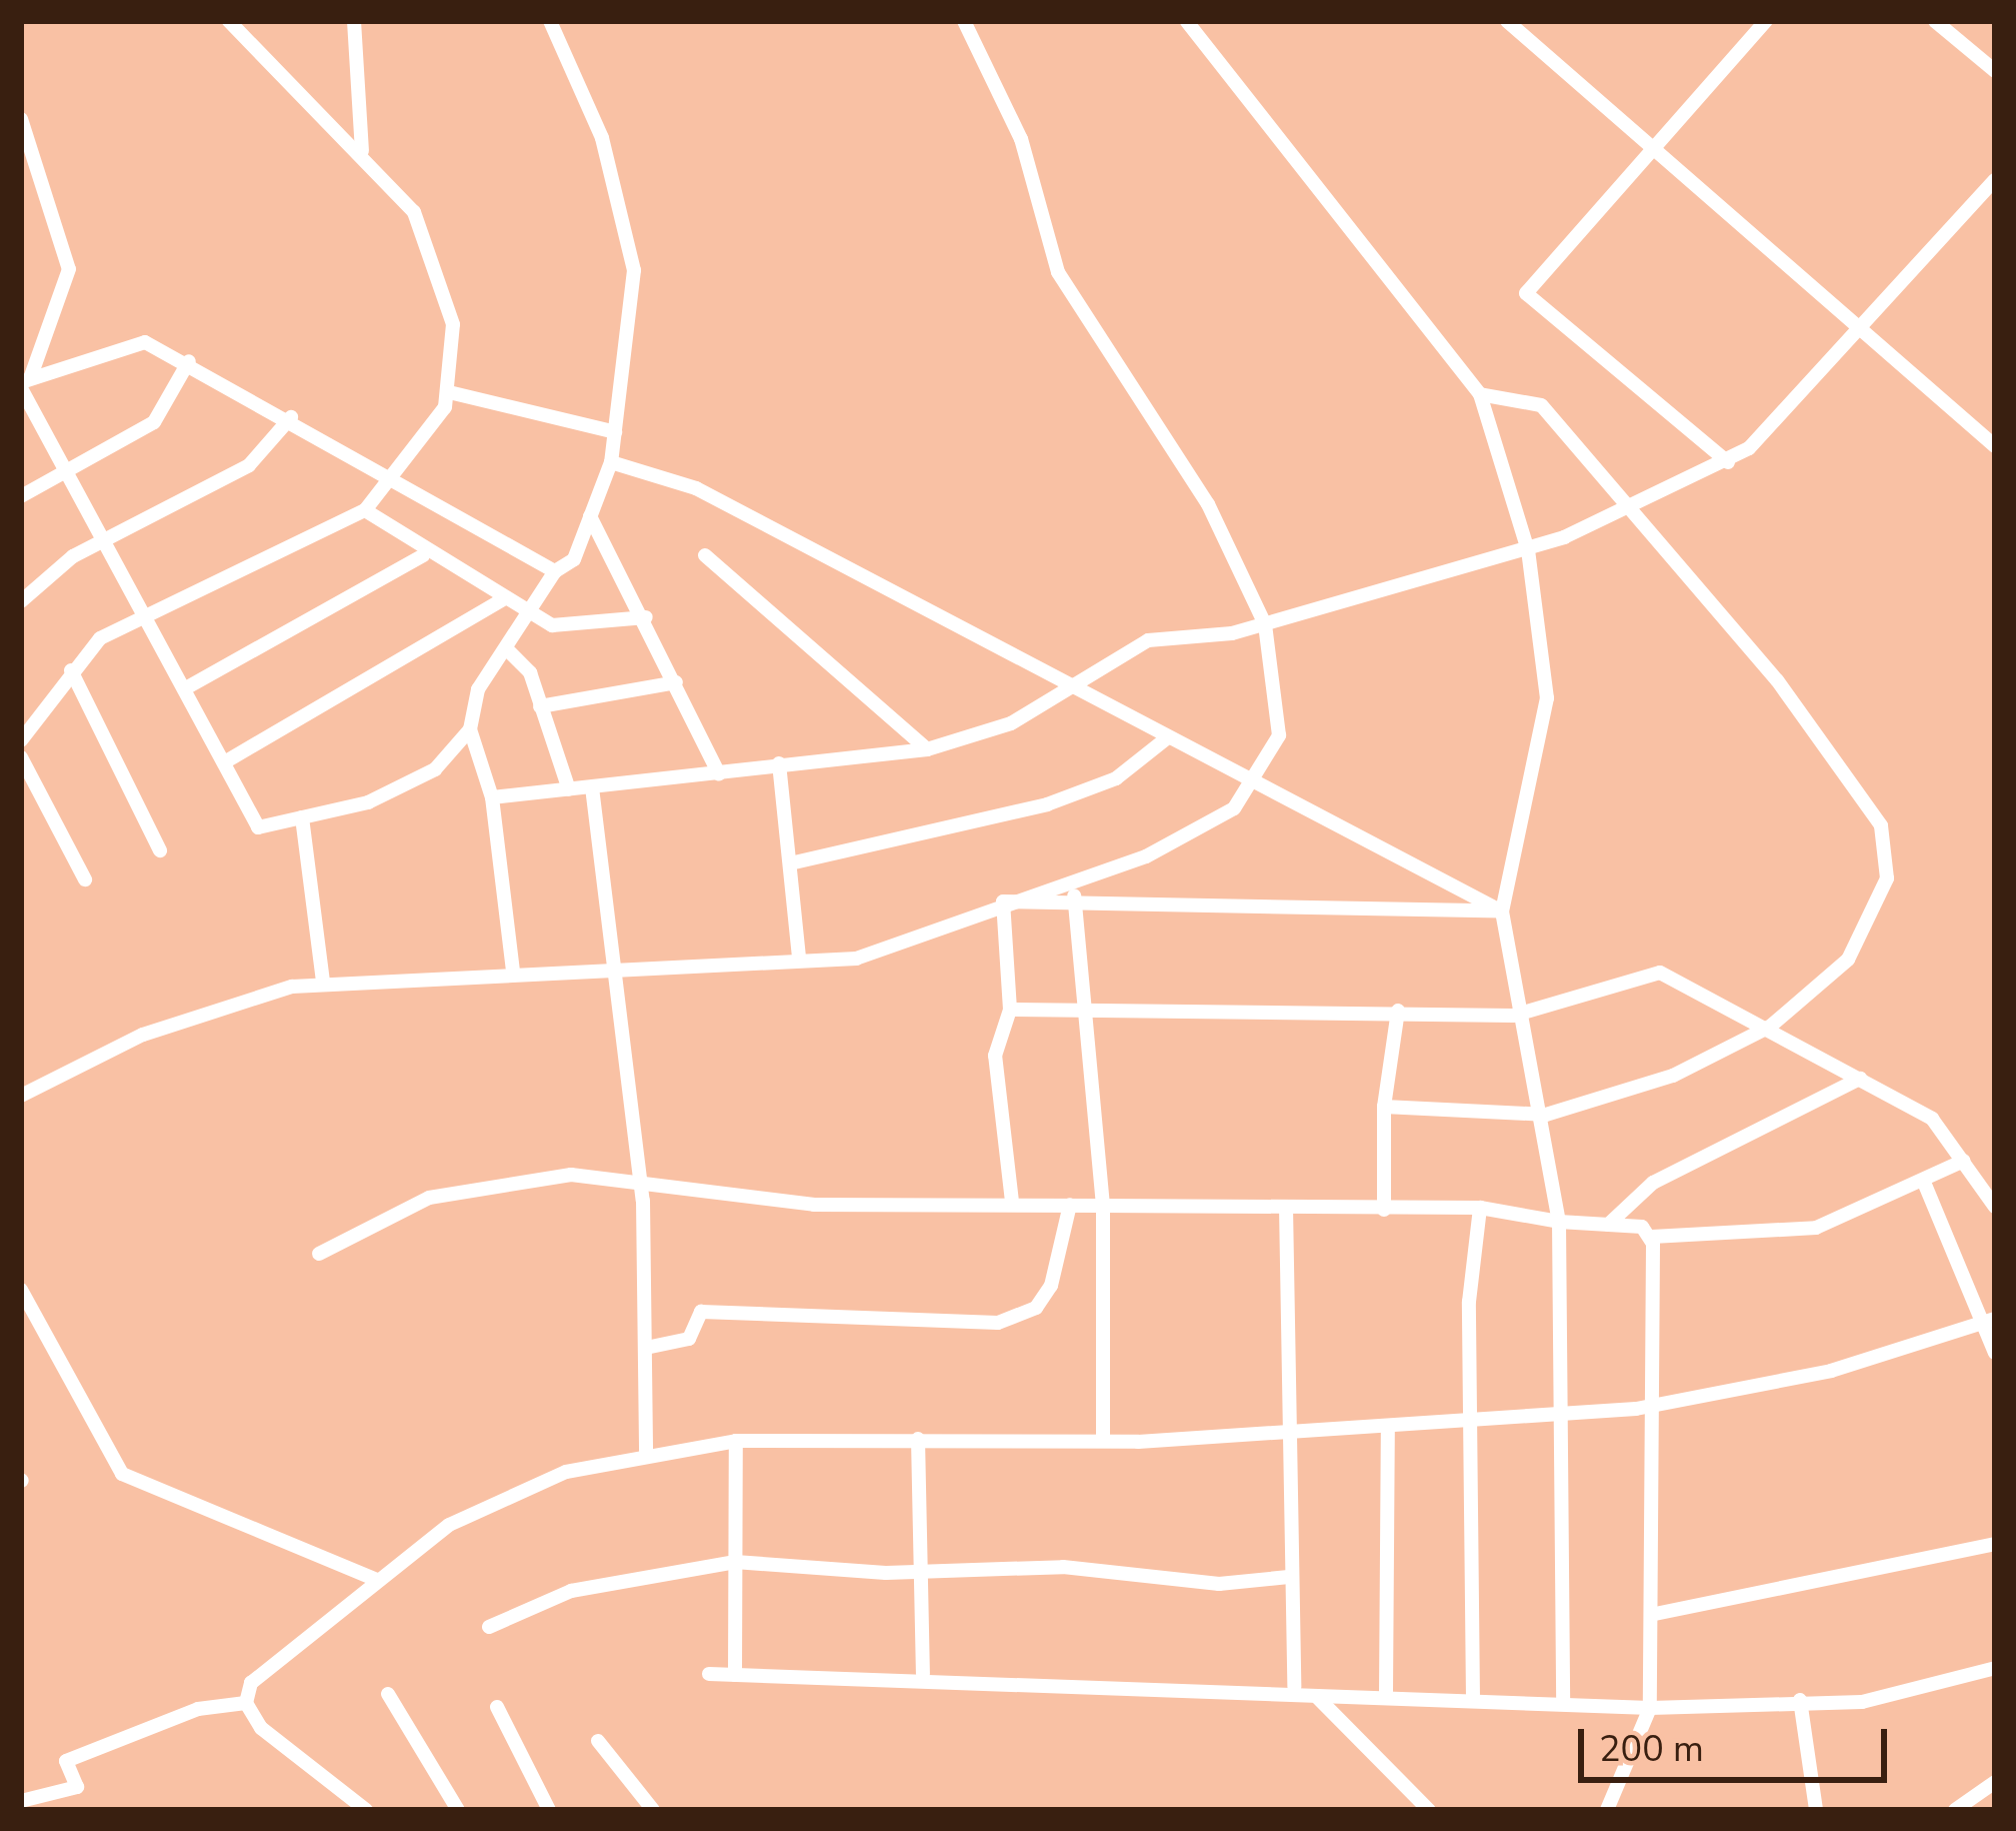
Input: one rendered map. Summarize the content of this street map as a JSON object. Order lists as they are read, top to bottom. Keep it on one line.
{"scale_bar":"200 m"}
